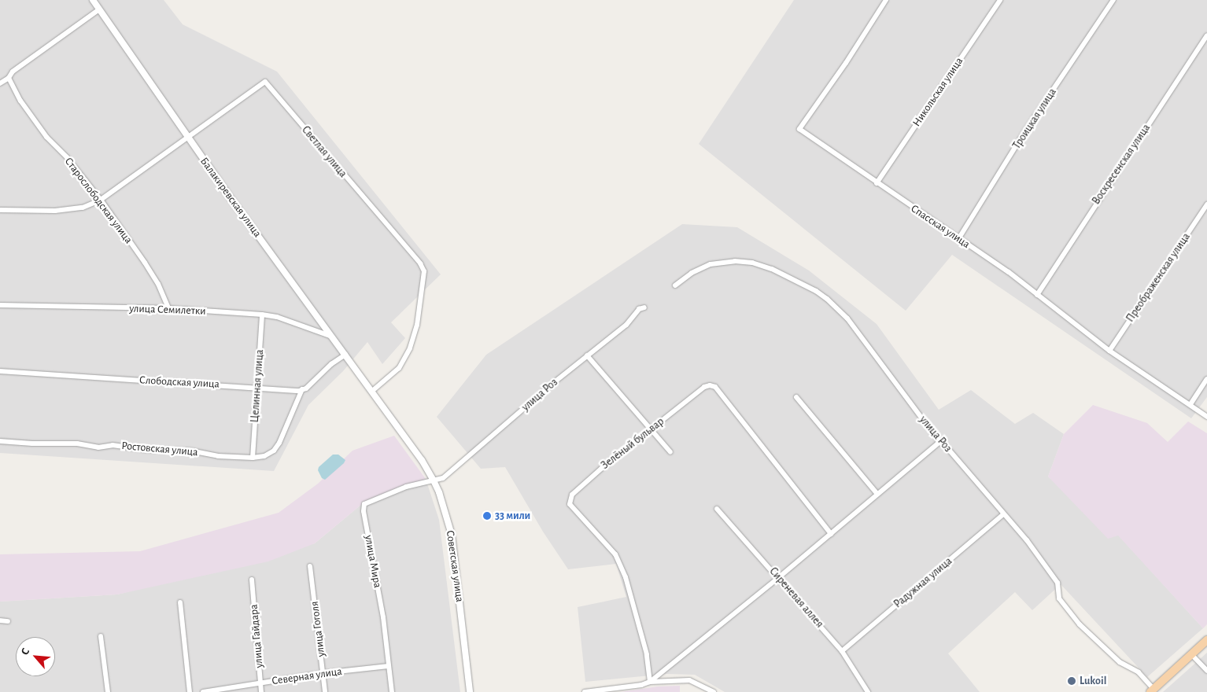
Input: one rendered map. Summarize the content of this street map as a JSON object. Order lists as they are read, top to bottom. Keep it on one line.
{"streets":{"street":["Никольская улица","Троицкая улица","Светлая улица","Воскресенская улица","Балакиревская улица","Старослободская улица","Спасская улица","Преображенская улица","улица Семилетки","Слободская улица","Целинная улица","улица Роз","Зелёный бульвар","Ростовская улица","улица Мира","Советская улица","Радужная улица","Сиреневая аллея","улица Гоголя","улица Гайдара","Северная улица"]},"crossings":[["Никольская улица","Спасская улица"],["Троицкая улица","Спасская улица"],["Светлая улица","Балакиревская улица"],["Светлая улица","Старослободская улица"],["Светлая улица","Советская улица"],["Воскресенская улица","Спасская улица"],["Балакиревская улица","улица Семилетки"],["Балакиревская улица","Советская улица"],["Старослободская улица","улица Семилетки"],["Спасская улица","Преображенская улица"],["улица Семилетки","Целинная улица"],["Слободская улица","Целинная улица"],["Слободская улица","Ростовская улица"],["Целинная улица","Ростовская улица"],["улица Роз","улица Мира"],["улица Роз","Советская улица"],["улица Роз","Радужная улица"],["улица Мира","Советская улица"],["улица Мира","Северная улица"],["Радужная улица","Сиреневая аллея"],["улица Гоголя","Северная улица"],["улица Гайдара","Северная улица"]],"places":["33 мили","Lukoil"],"north":"top left"}
